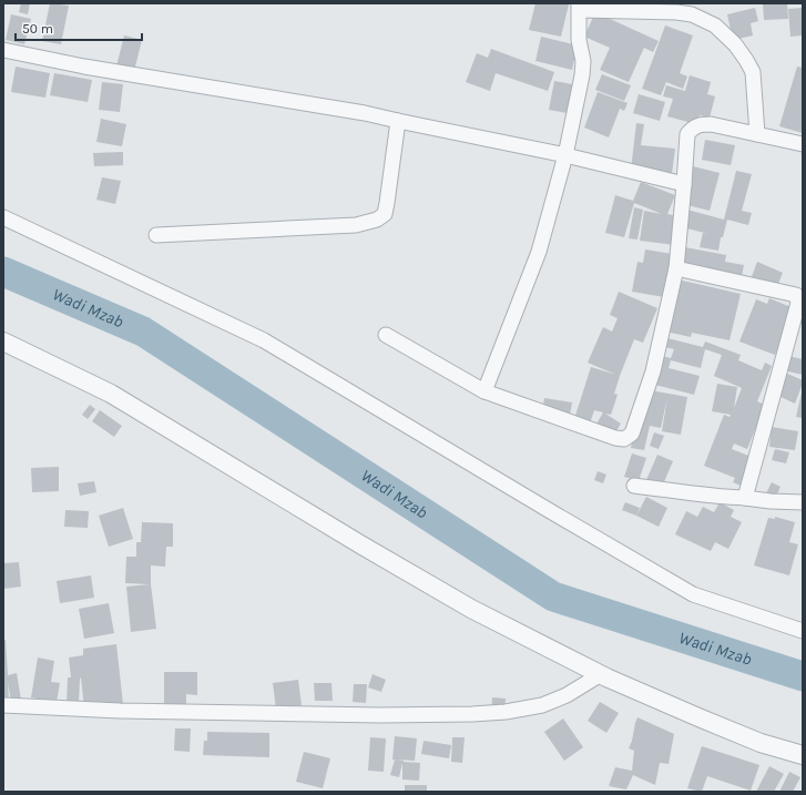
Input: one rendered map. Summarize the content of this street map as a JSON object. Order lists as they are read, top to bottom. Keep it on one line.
{"water":["Wadi Mzab"],"scale_bar":"50 m"}
